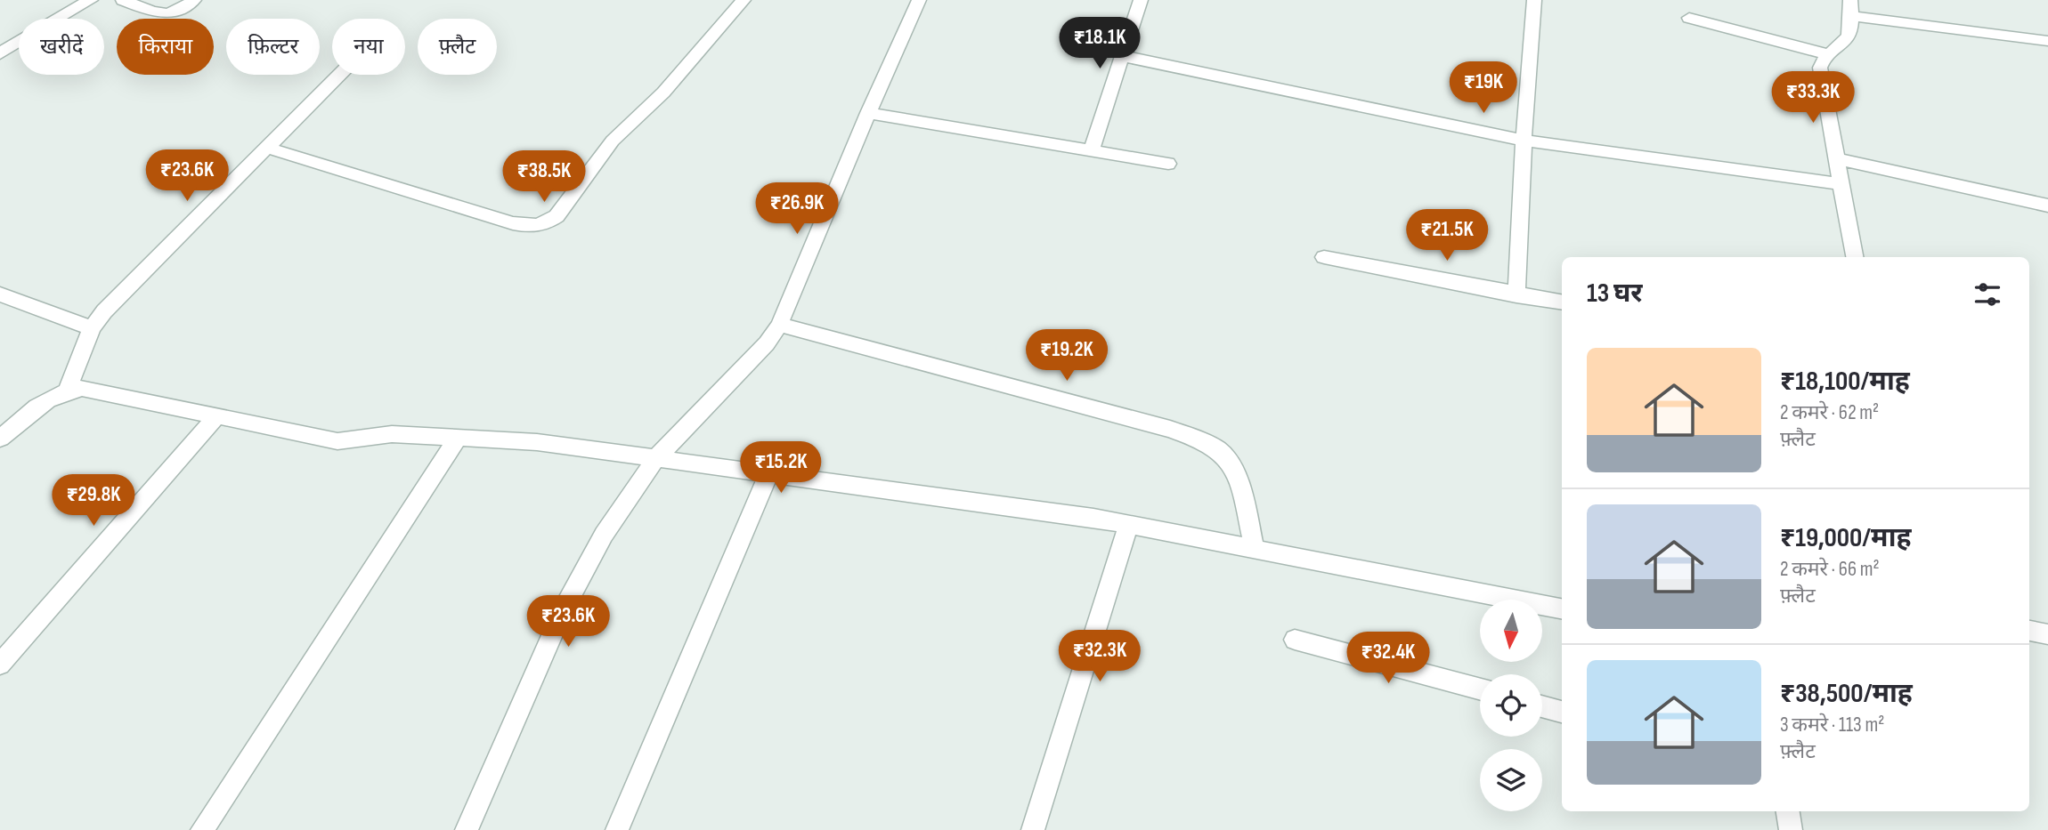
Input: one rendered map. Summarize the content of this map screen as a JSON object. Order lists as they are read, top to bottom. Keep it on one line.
{"north":"bottom","page":{"price":["₹18.1K","₹19K","₹33.3K","₹23.6K","₹38.5K","₹26.9K","₹21.5K","₹19.2K","₹15.2K","₹29.8K","₹23.6K","₹32.3K","₹32.4K"],"chip":["खरीदें","किराया","फ़िल्टर","नया","फ़्लैट"],"heading":"13 घर","list":[{"name":"₹18,100/माह","note":"2 कमरे · 62 m² · फ़्लैट"},{"name":"₹19,000/माह","note":"2 कमरे · 66 m² · फ़्लैट"},{"name":"₹38,500/माह","note":"3 कमरे · 113 m² · फ़्लैट"}]}}
